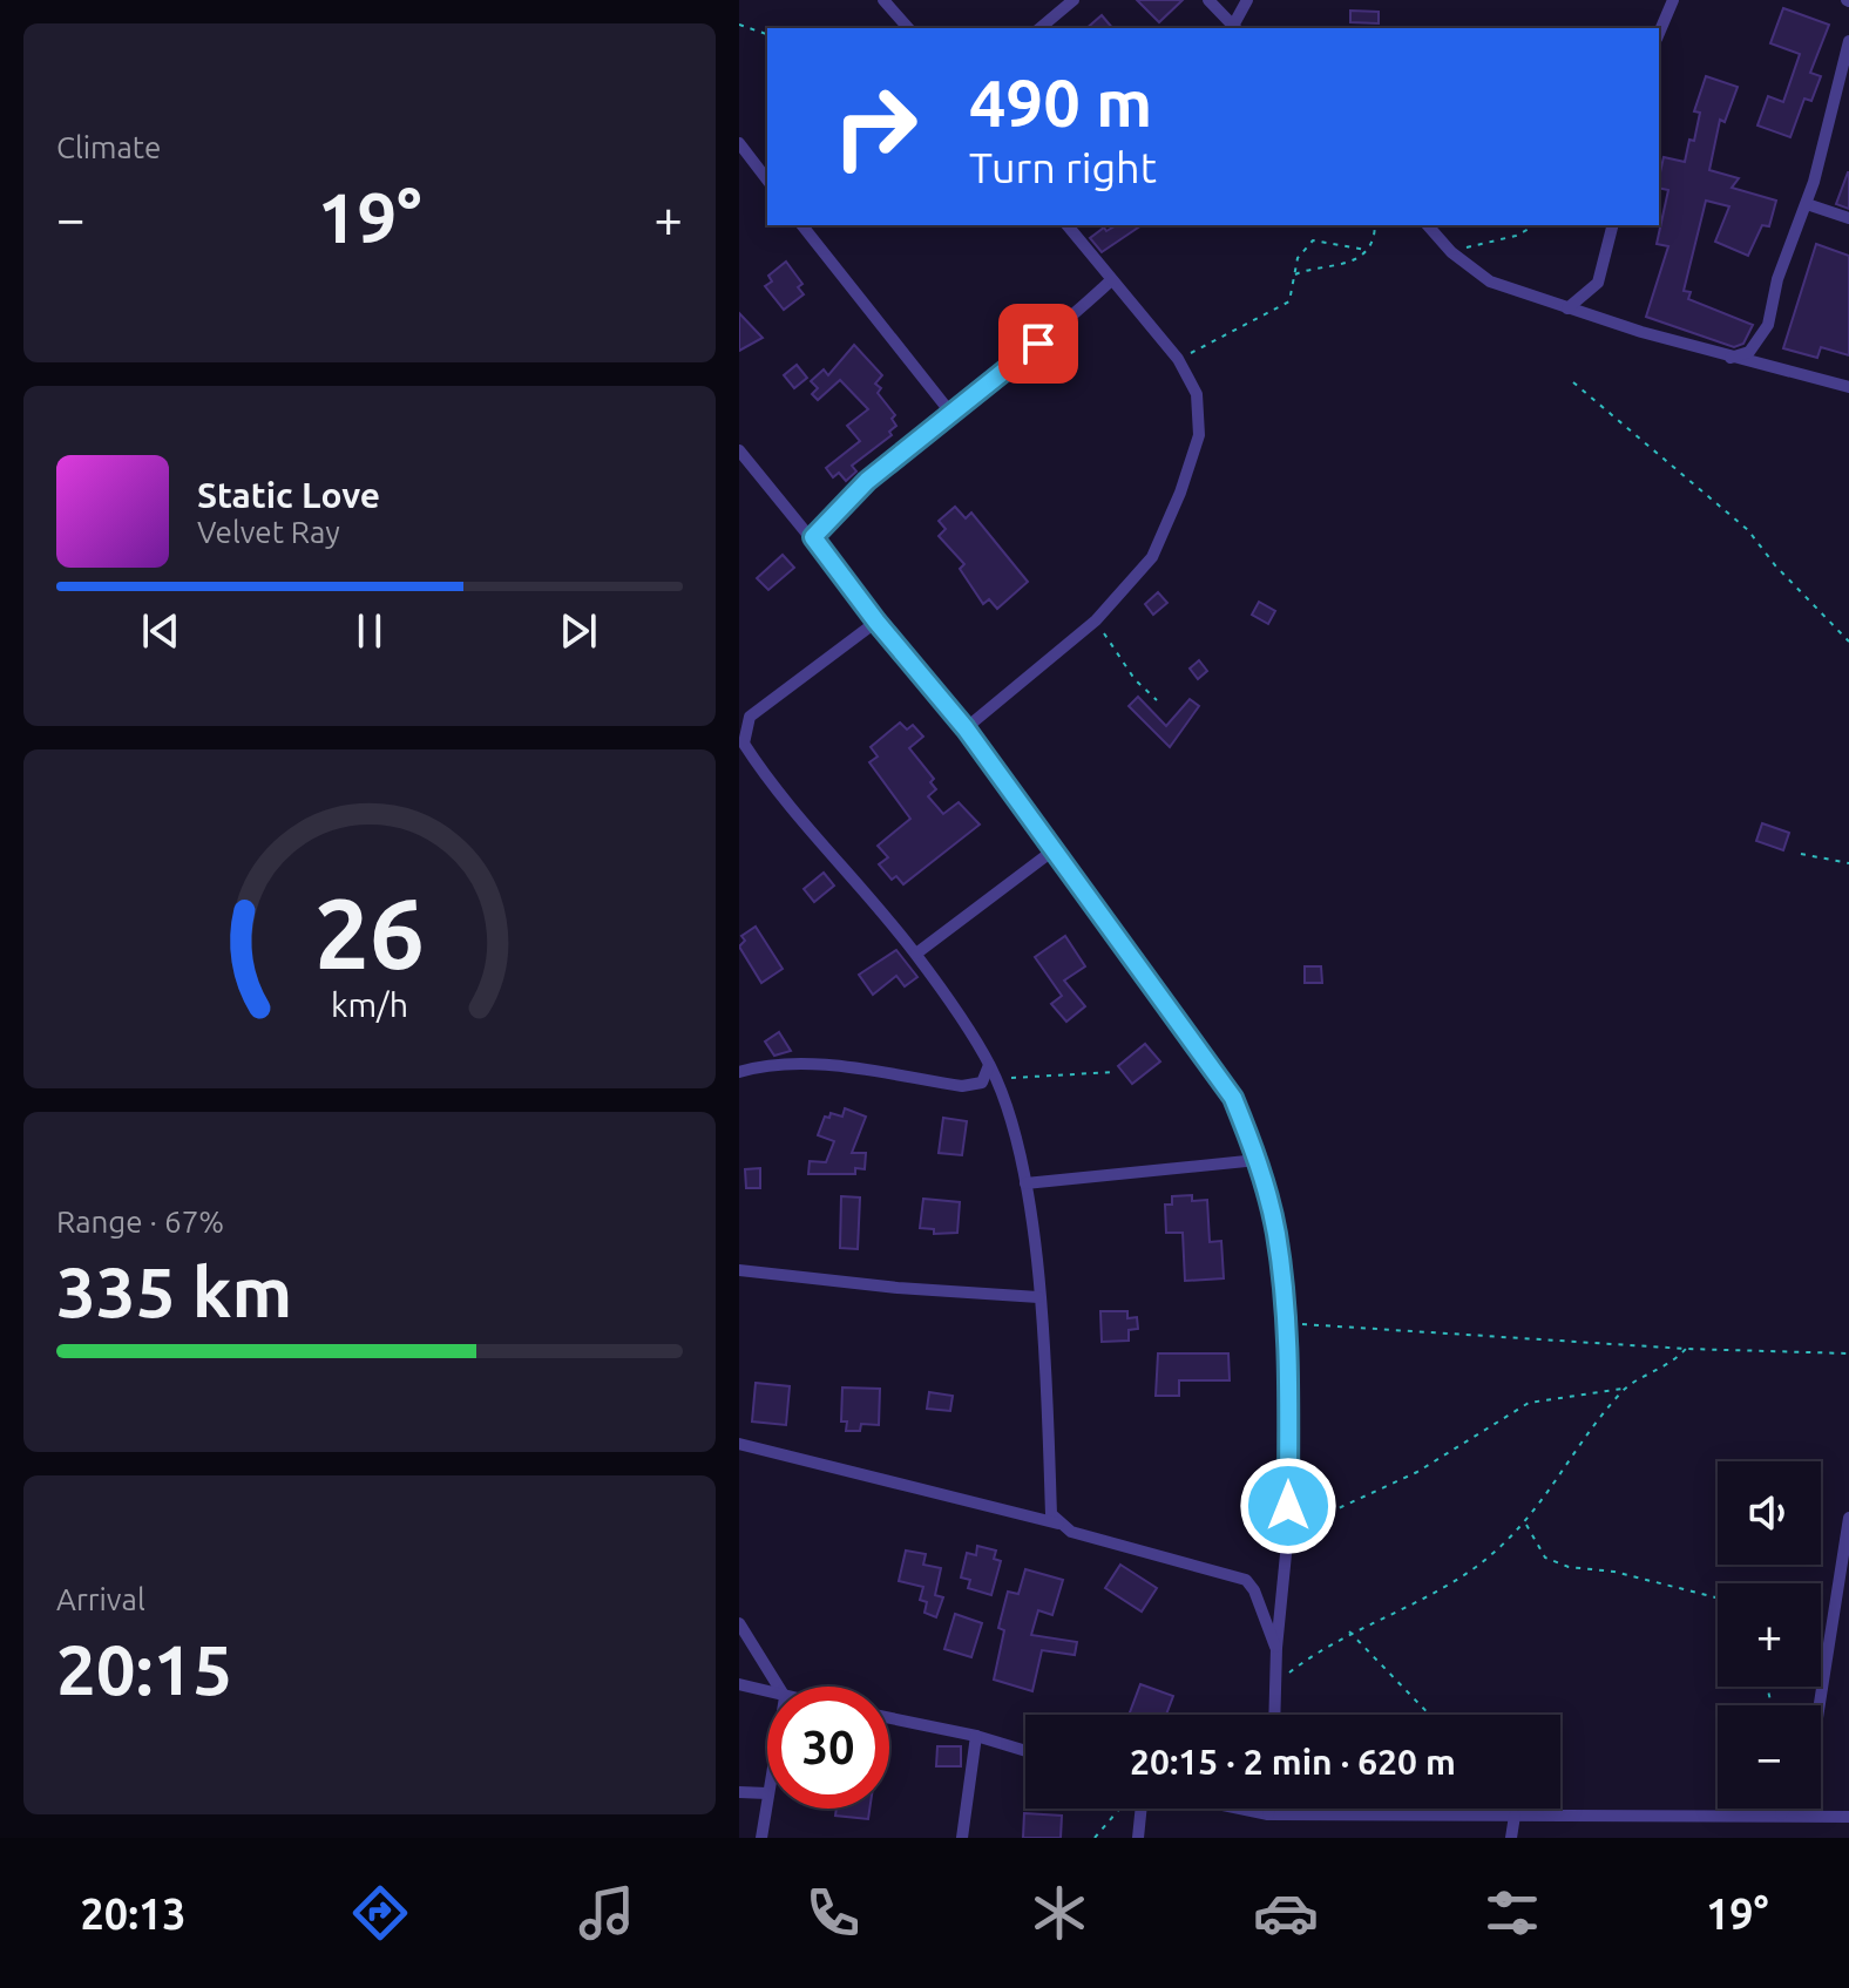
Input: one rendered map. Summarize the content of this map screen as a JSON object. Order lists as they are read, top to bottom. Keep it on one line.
{"page":{"tile":["Climate",["Range · 67%","335 km"],["Arrival","20:15"]],"turn":["490 m","Turn right"],"heat":["−","19°","+"],"song":["Static Love","Velvet Ray"],"map_buttons":["+","−"],"limit":"30","trip":"20:15 · 2 min · 620 m","tabs":["20:13","19°"],"gauge":["26","km/h"]}}
